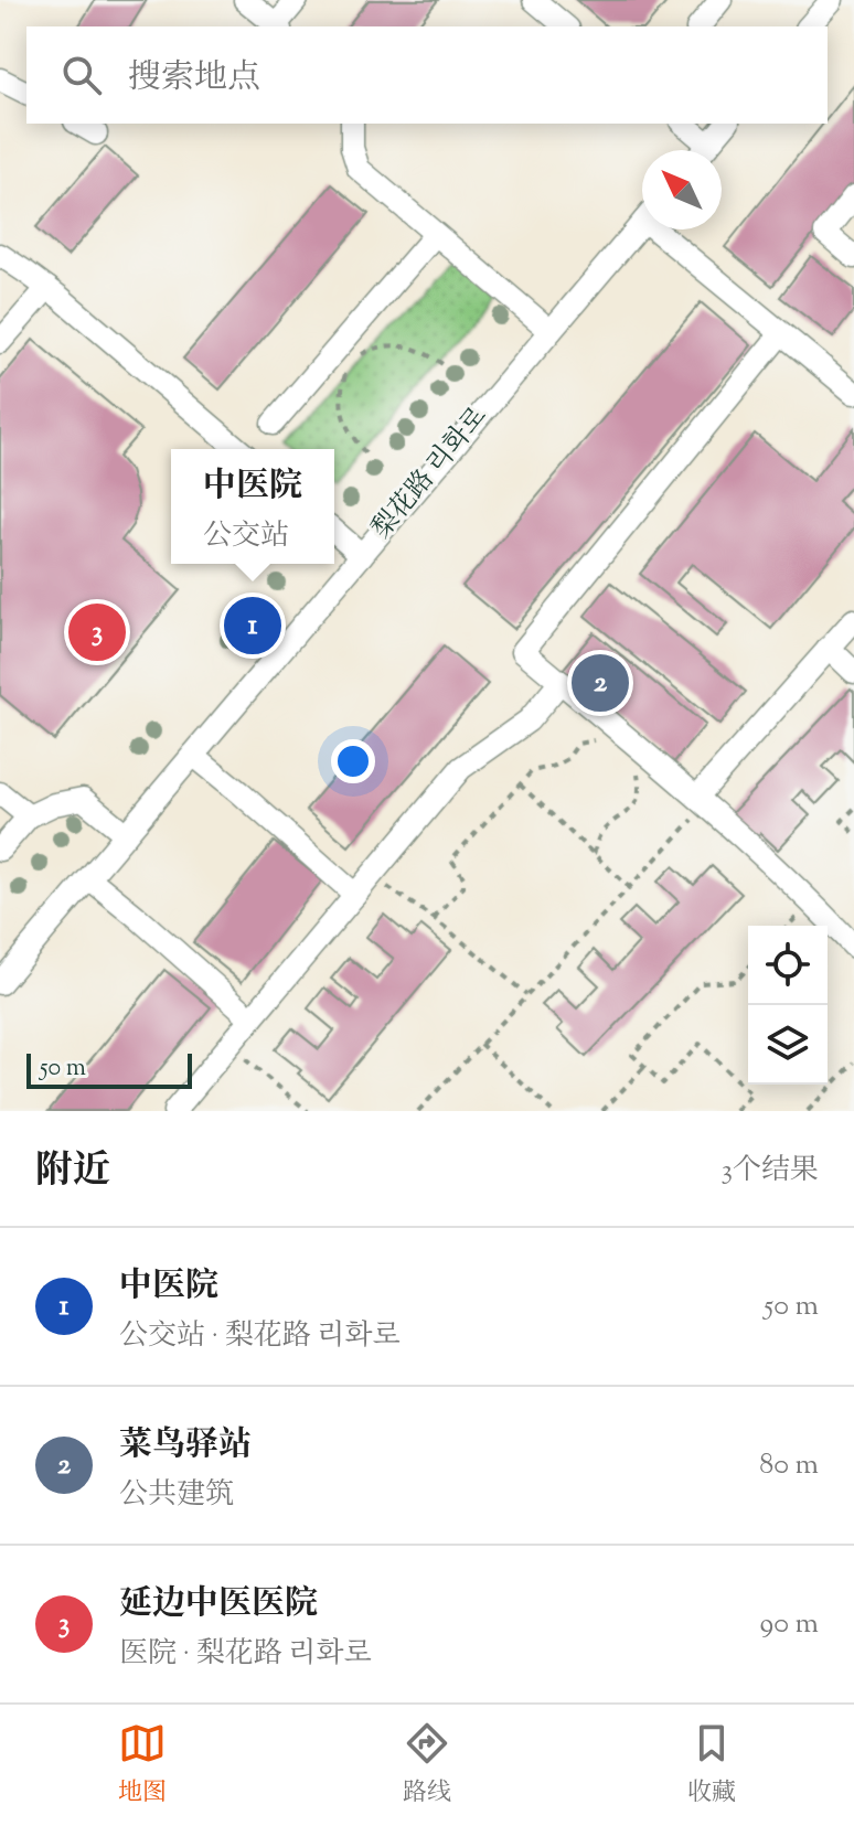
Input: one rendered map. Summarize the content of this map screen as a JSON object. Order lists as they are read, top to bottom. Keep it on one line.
{"streets":{"street":["梨花路 리화로"]},"scale_bar":"50 m","north":"top left","page":{"search":"搜索地点","popup":["中医院","公交站"],"pins":["1","3","2"],"scale":"50 m","heading":["附近","3个结果"],"list":[{"mark":"1","name":"中医院","note":"公交站 · 梨花路 리화로","value":"50 m"},{"mark":"2","name":"菜鸟驿站","note":"公共建筑","value":"80 m"},{"mark":"3","name":"延边中医医院","note":"医院 · 梨花路 리화로","value":"90 m"}],"nav":["地图","路线","收藏"]}}
